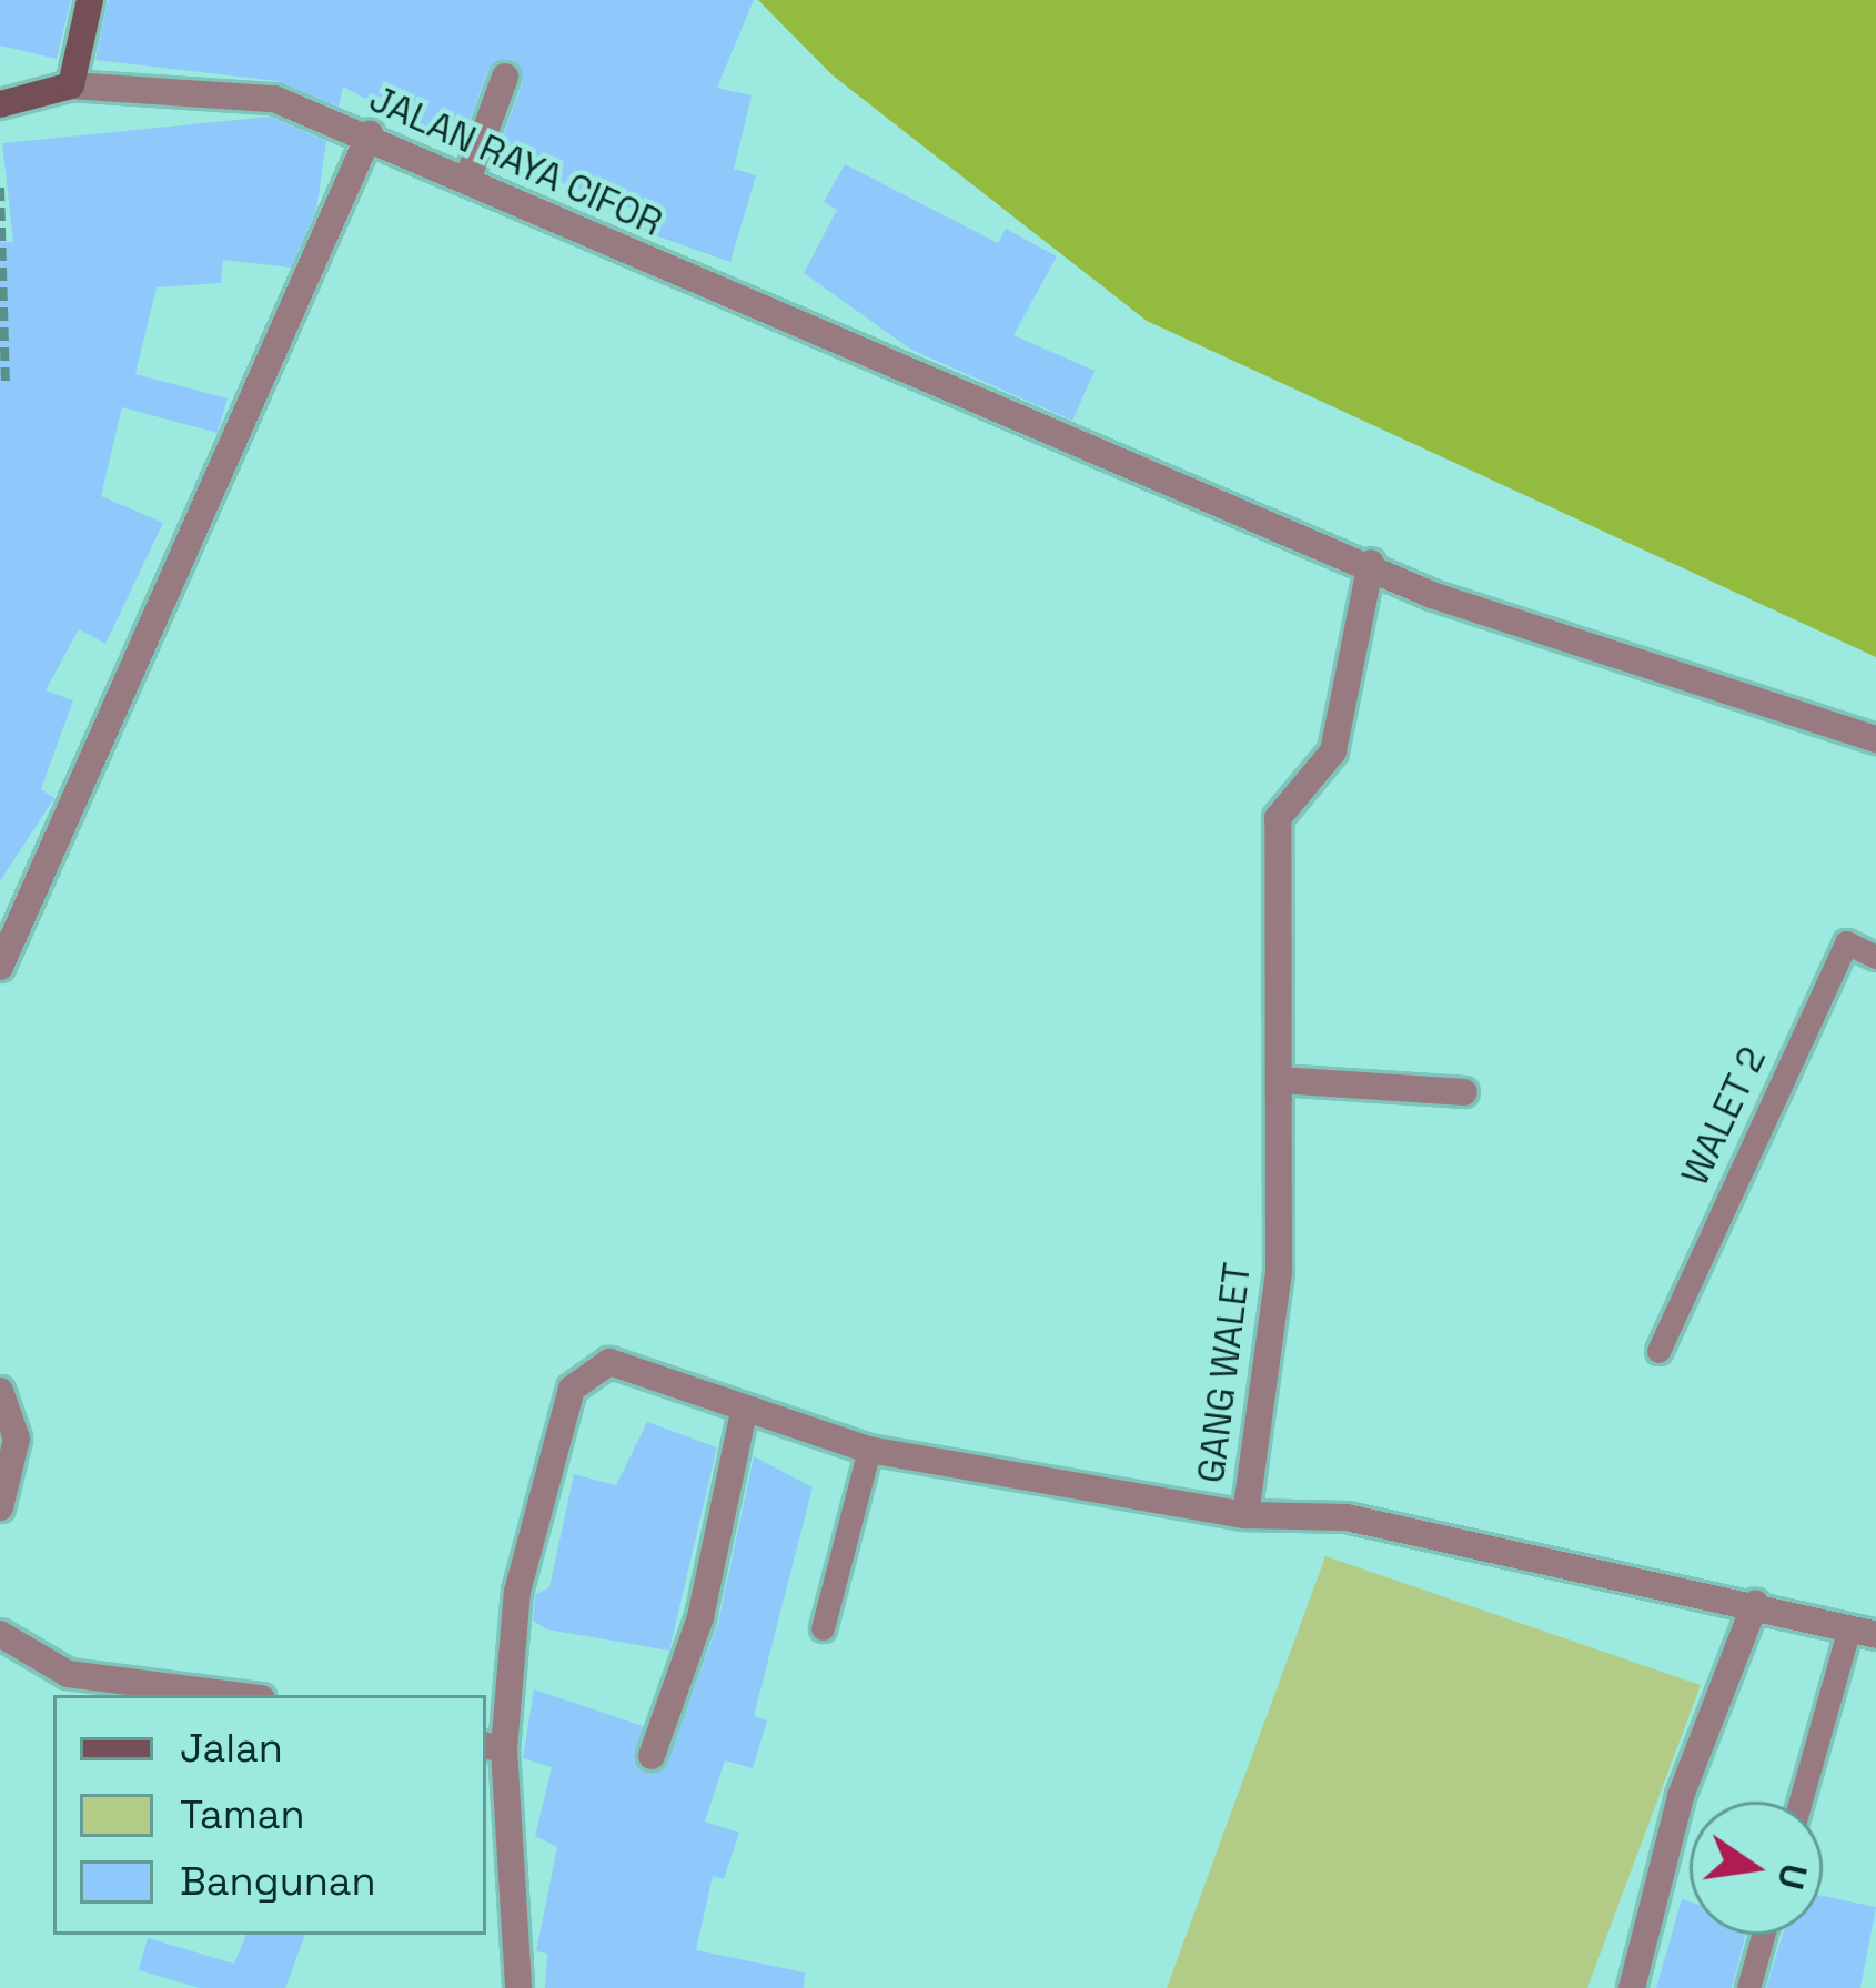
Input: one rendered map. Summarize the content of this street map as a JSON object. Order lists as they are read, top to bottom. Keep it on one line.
{"streets":{"street":["JALAN RAYA CIFOR","GANG WALET"],"lane":["WALET 2"]},"crossings":[["JALAN RAYA CIFOR","GANG WALET"]],"legend":["Jalan","Taman","Bangunan"],"north":"right"}
